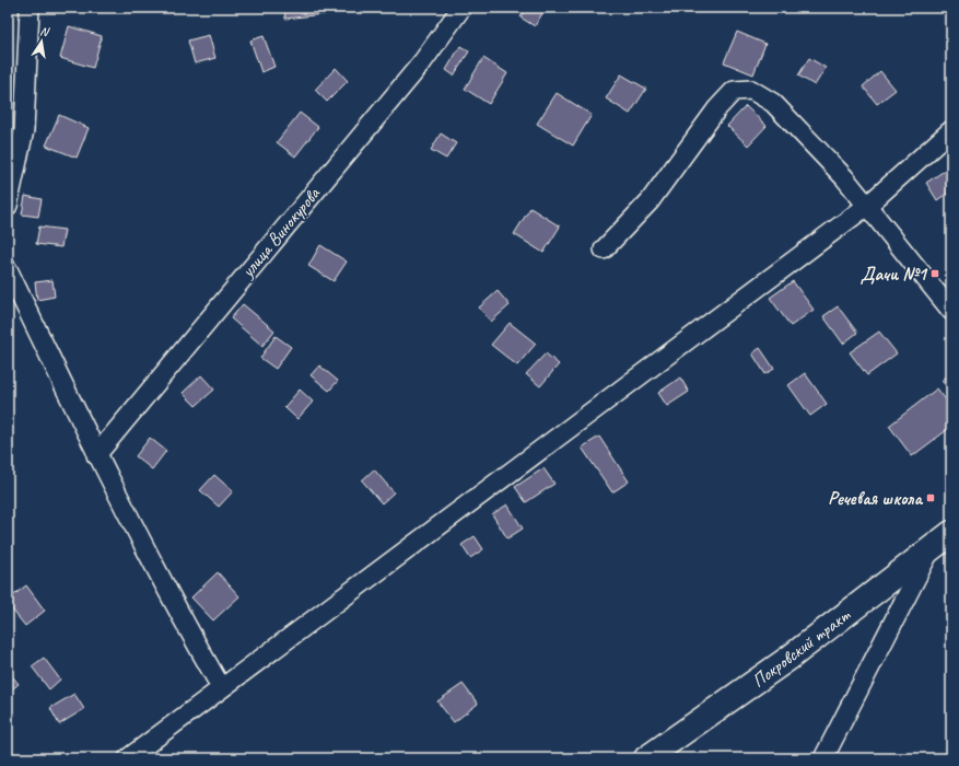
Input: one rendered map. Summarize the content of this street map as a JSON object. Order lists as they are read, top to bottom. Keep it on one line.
{"streets":{"main road":["Покровский тракт"],"street":["улица Винокурова"]},"places":{"transit":["Дачи №1","Речевая школа"]},"north":"top"}
